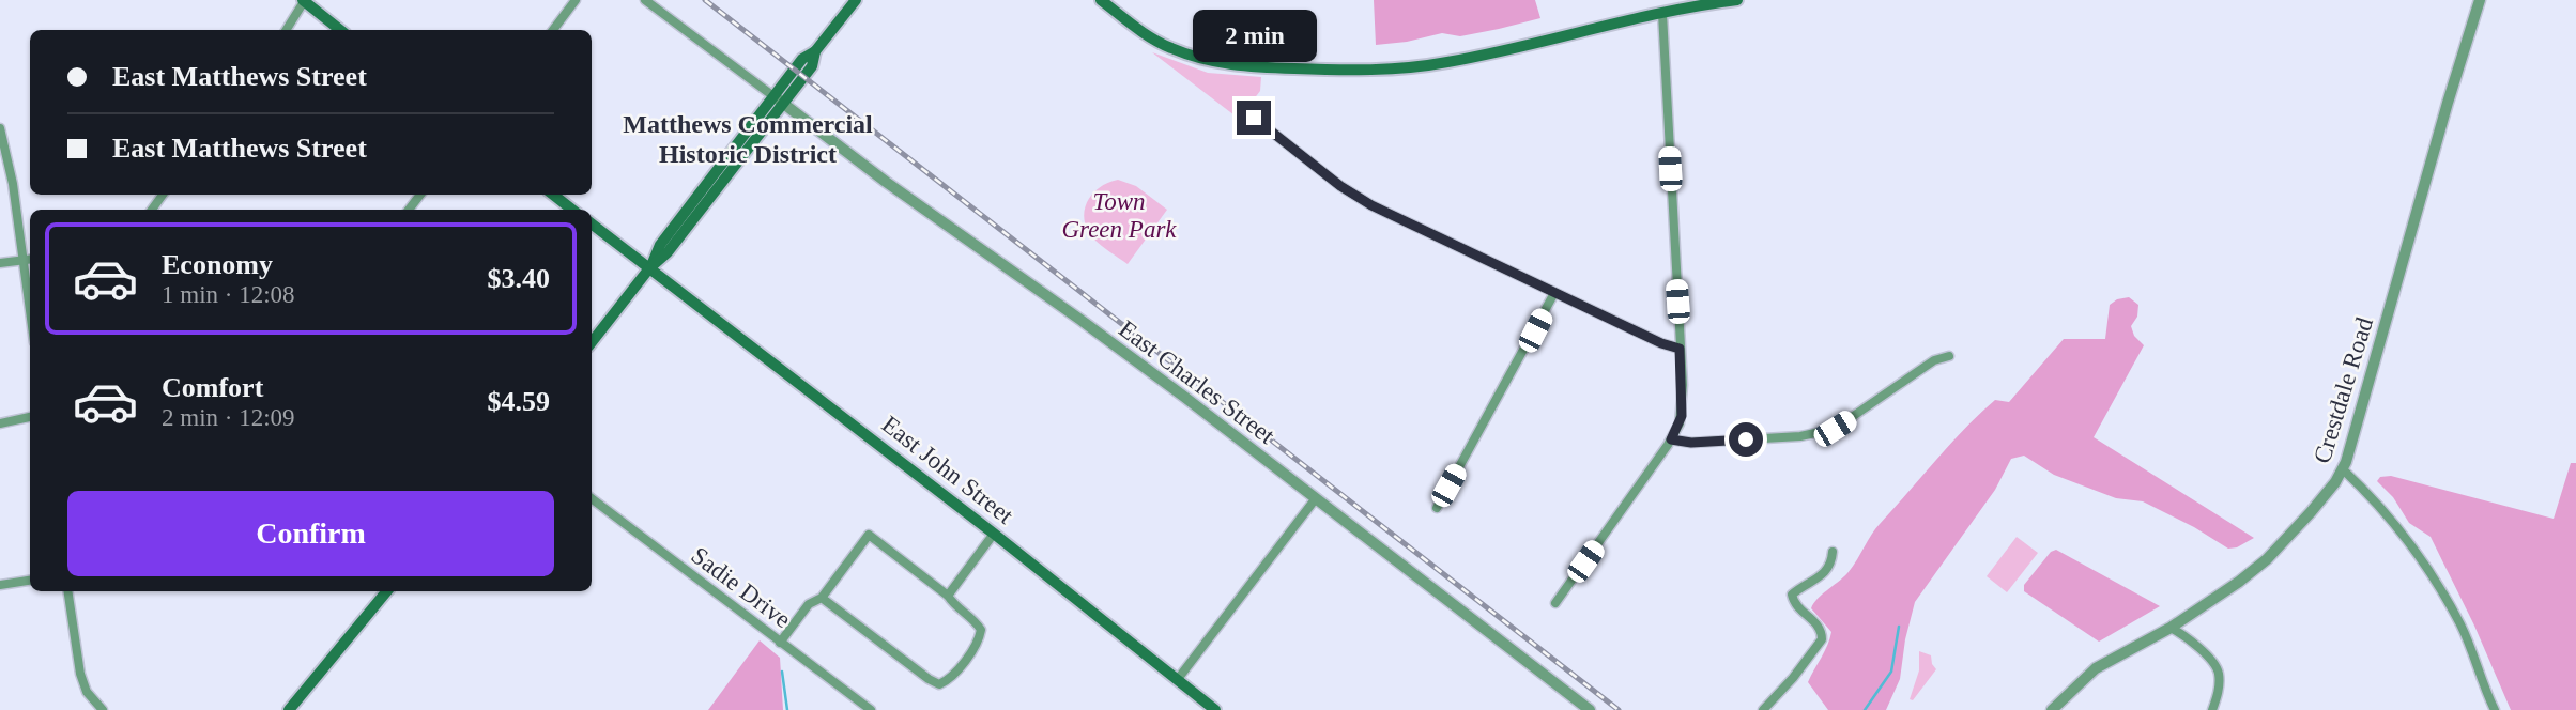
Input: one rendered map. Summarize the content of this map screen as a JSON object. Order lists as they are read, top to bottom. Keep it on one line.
{"streets":{"main road":["East John Street"],"street":["East Charles Street","Crestdale Road","Sadie Drive"]},"districts":["Matthews Commercial Historic District"],"parks":["Town Green Park"],"page":{"bubble":"2 min","banner":["East Matthews Street","East Matthews Street"],"list":[{"name":"Economy","note":"1 min · 12:08","value":"$3.40"},{"name":"Comfort","note":"2 min · 12:09","value":"$4.59"}],"buttons":"Confirm"}}
